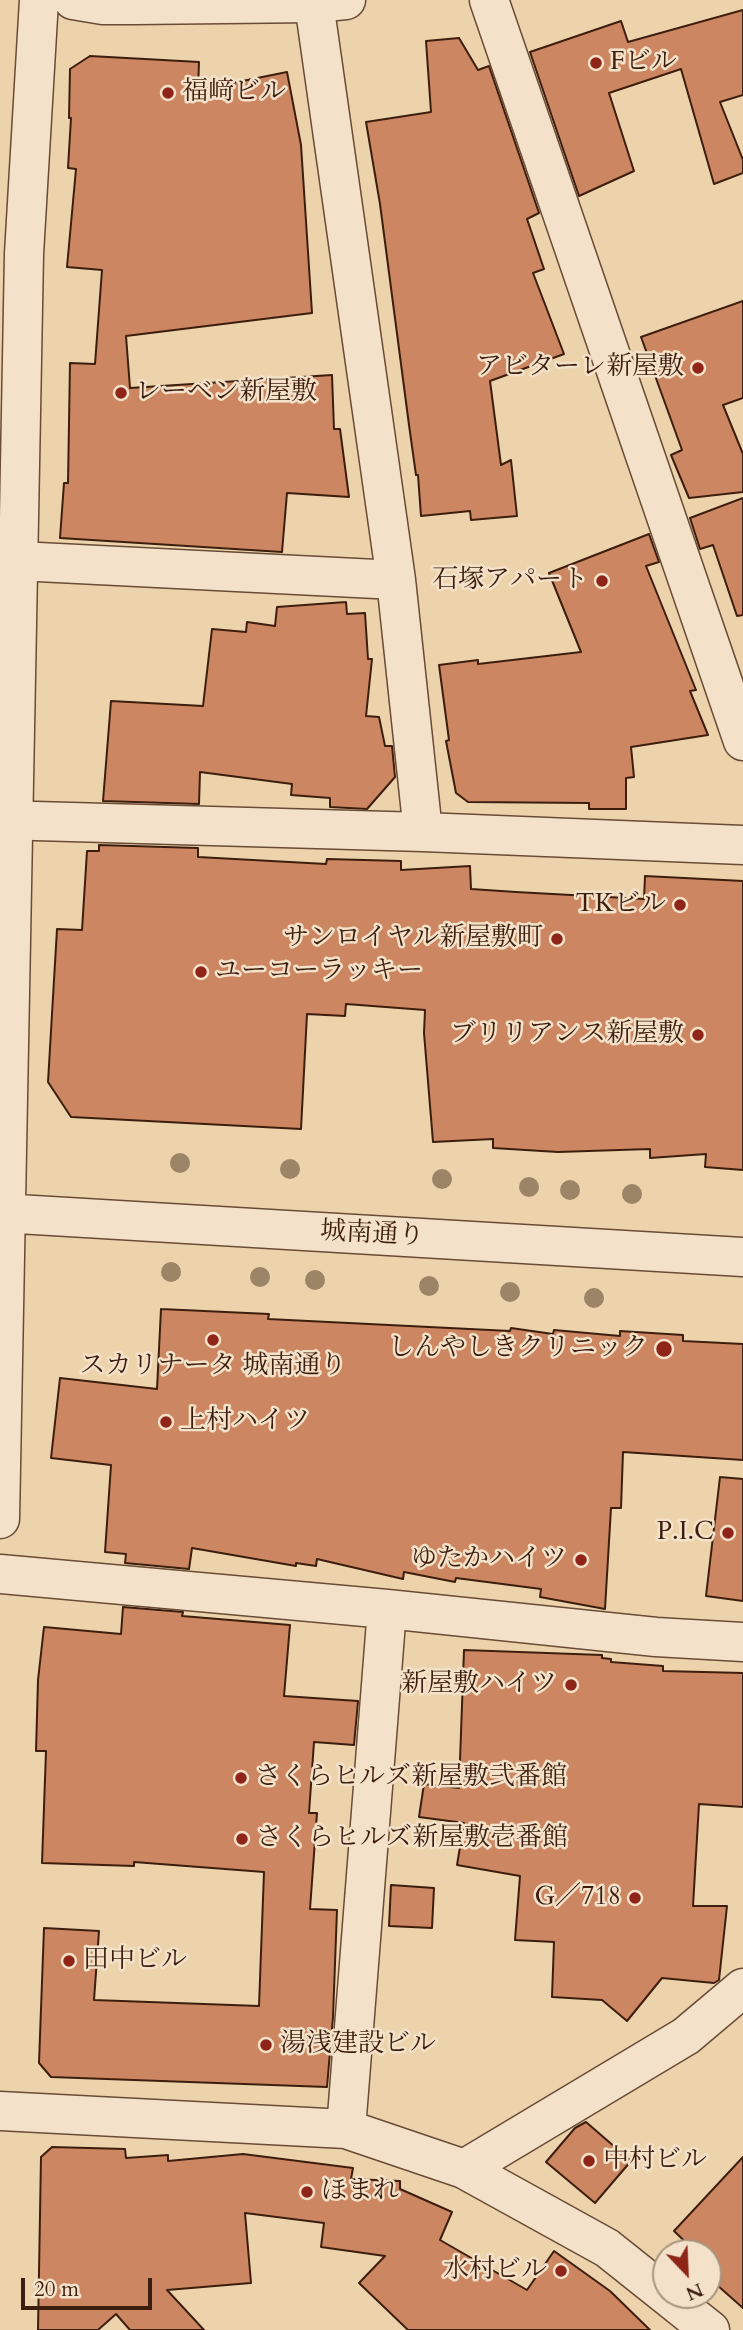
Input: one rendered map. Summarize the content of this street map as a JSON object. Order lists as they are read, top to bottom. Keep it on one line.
{"streets":{"street":["城南通り"]},"places":["Fビル","福﨑ビル","アビターレ新屋敷","レーベン新屋敷","石塚アパート","TKビル","サンロイヤル新屋敷町","ユーコーラッキー","ブリリアンス新屋敷","スカリナータ 城南通り","しんやしきクリニック","上村ハイツ","P.I.C","ゆたかハイツ","新屋敷ハイツ","さくらヒルズ新屋敷弐番館","さくらヒルズ新屋敷壱番館","G／718","田中ビル","湯浅建設ビル","中村ビル","ほまれ","水村ビル"],"scale_bar":"20 m","north":"bottom right"}
